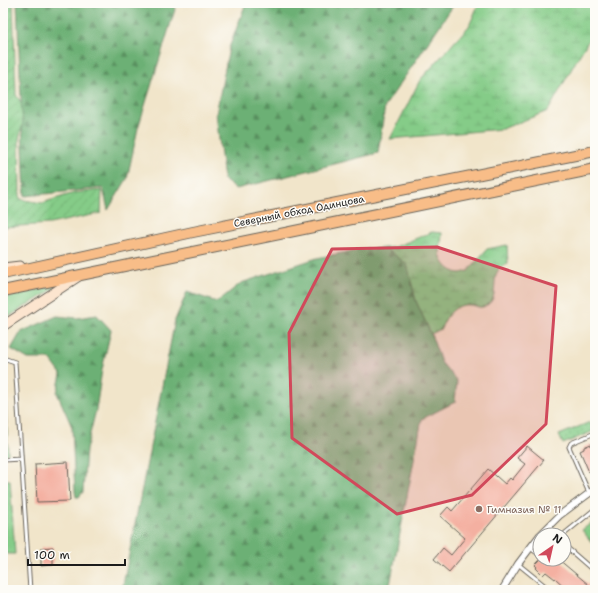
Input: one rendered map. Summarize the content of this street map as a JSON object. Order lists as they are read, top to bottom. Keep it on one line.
{"streets":{"highway":["Северный обход Одинцова"]},"places":["Гимназия № 11"],"scale_bar":"100 m","north":"top right"}
